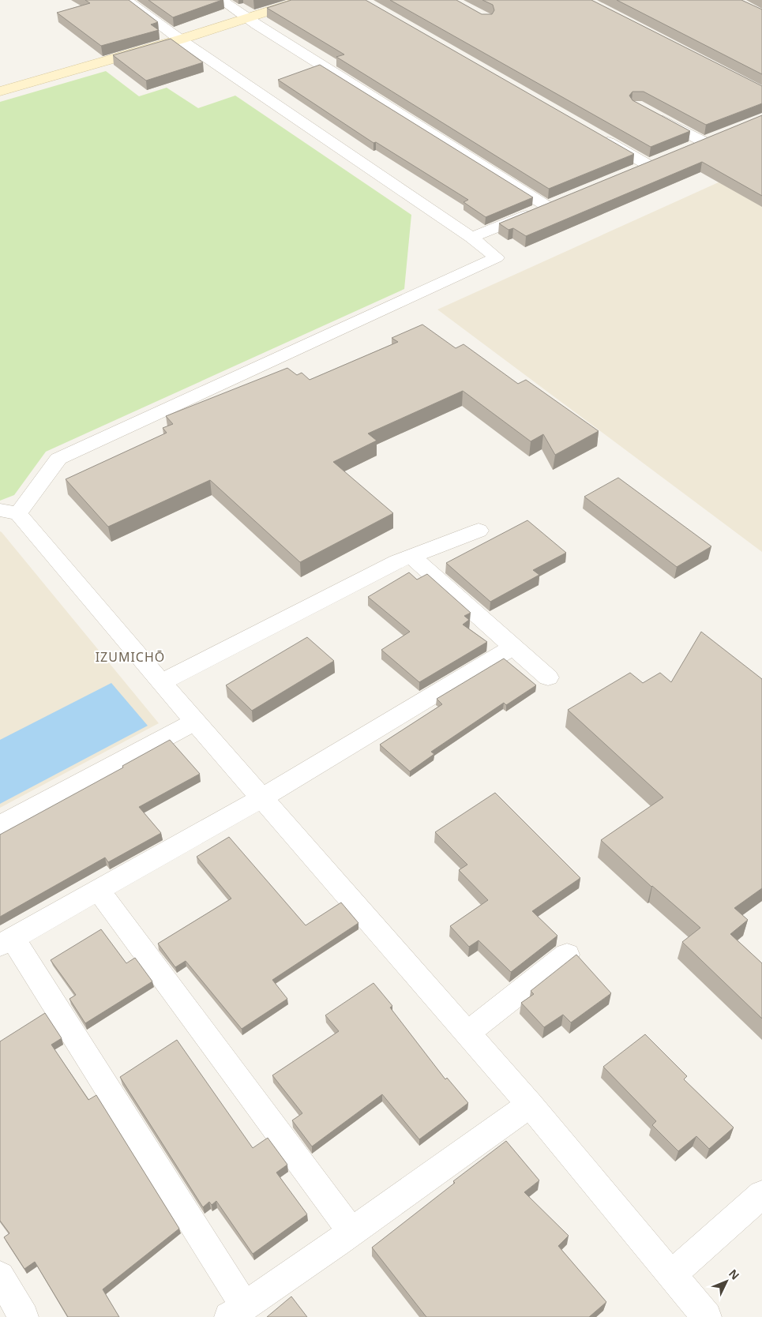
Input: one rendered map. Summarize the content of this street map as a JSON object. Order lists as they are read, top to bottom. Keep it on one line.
{"districts":["IZUMICHŌ"],"north":"top right"}
